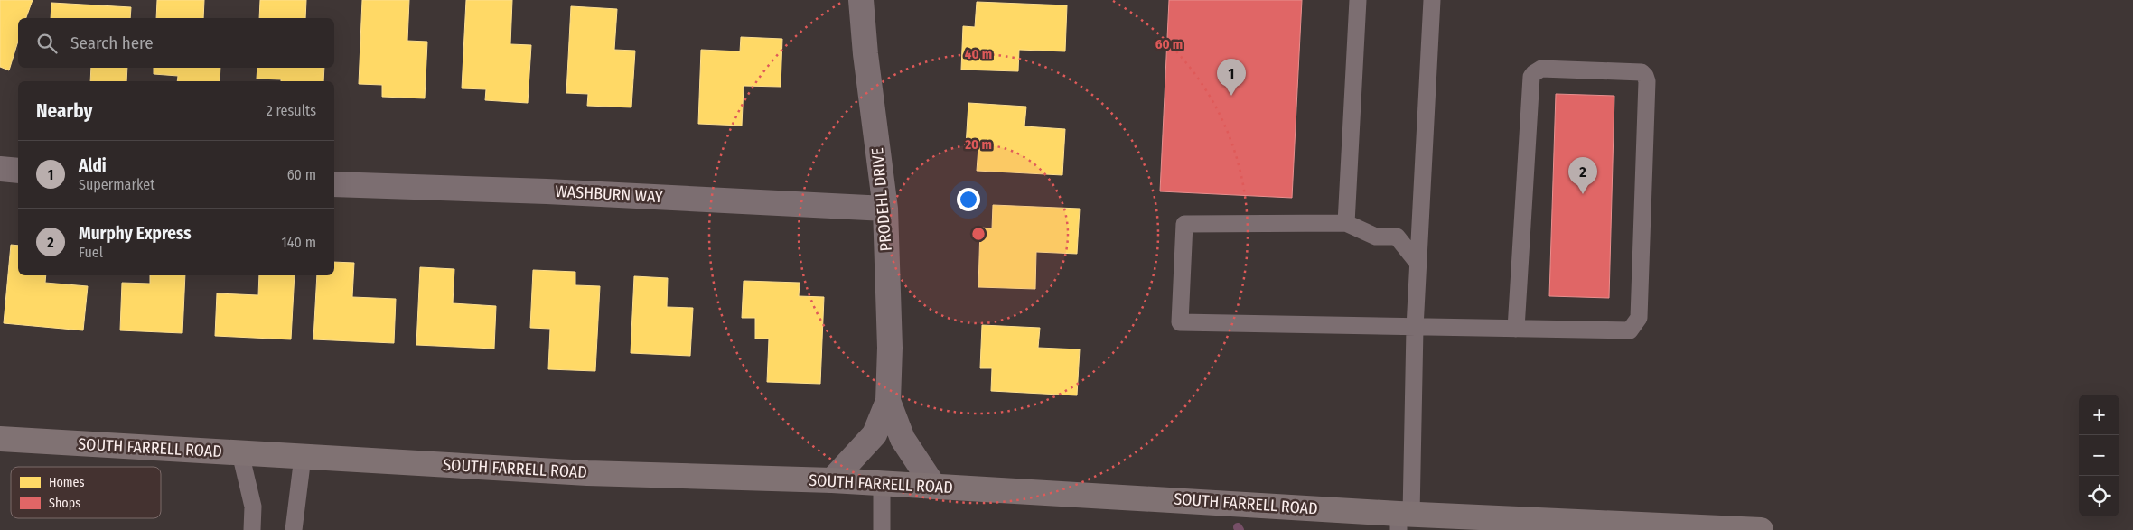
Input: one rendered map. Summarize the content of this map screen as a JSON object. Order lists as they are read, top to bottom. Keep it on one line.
{"streets":{"street":["WASHBURN WAY","PRODEHL DRIVE","SOUTH FARRELL ROAD"]},"crossings":[["WASHBURN WAY","PRODEHL DRIVE"],["PRODEHL DRIVE","SOUTH FARRELL ROAD"]],"legend":["Homes","Shops"],"page":{"search":"Search here","pins":["1","2"],"heading":["Nearby","2 results"],"list":[{"mark":"1","name":"Aldi","note":"Supermarket","value":"60 m"},{"mark":"2","name":"Murphy Express","note":"Fuel","value":"140 m"}],"map_buttons":["+","−"]},"rings":["60 m","40 m","20 m"]}
